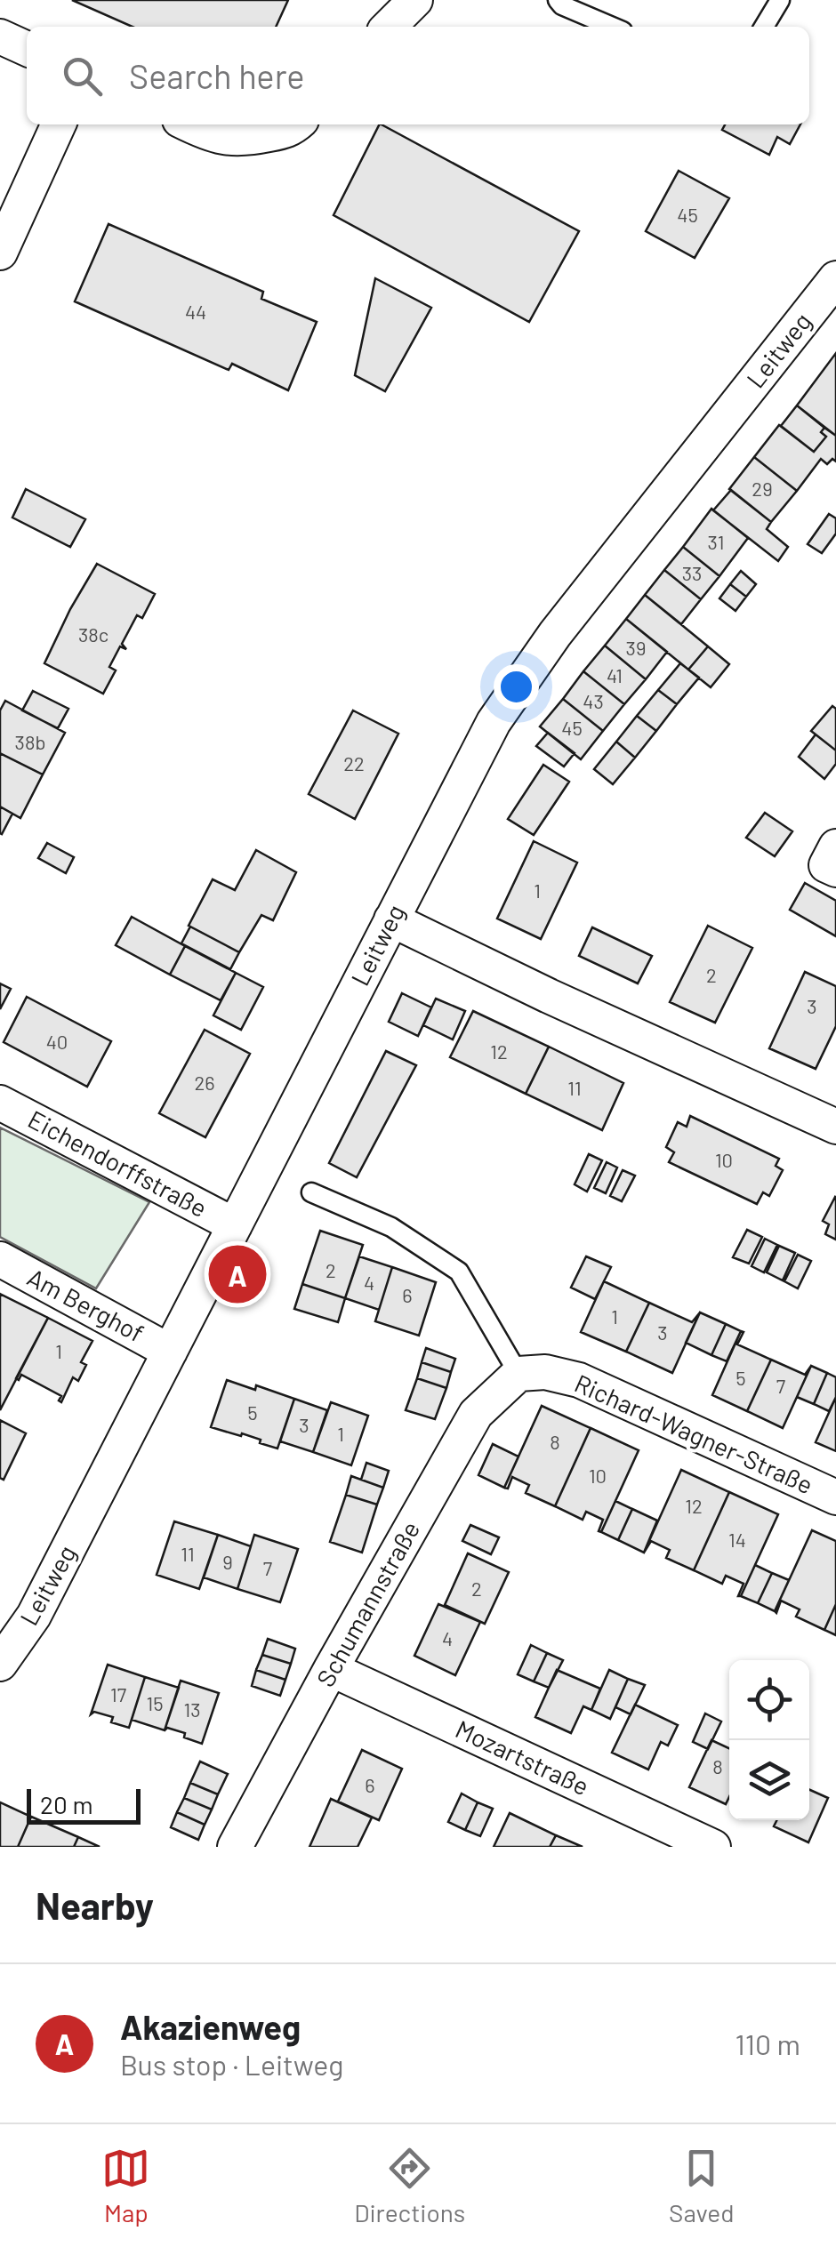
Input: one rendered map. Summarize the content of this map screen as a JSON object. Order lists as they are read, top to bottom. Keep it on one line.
{"streets":{"street":["Leitweg","Eichendorffstraße","Am Berghof","Richard-Wagner-Straße","Schumannstraße","Mozartstraße"]},"crossings":[["Leitweg","Eichendorffstraße"],["Leitweg","Am Berghof"],["Richard-Wagner-Straße","Schumannstraße"],["Schumannstraße","Mozartstraße"]],"house_numbers":["45","44","29","31","33","38c","39","41","43","45","38b","22","1","2","3","40","12","26","11","10","2","4","6","1","3","1","5","7","5","3","1","8","10","12","14","11","9","7","2","4","17","15","13","8","6"],"scale_bar":"20 m","page":{"search":"Search here","pins":"A","scale":"20 m","heading":"Nearby","list":[{"mark":"A","name":"Akazienweg","note":"Bus stop · Leitweg","value":"110 m"}],"nav":["Map","Directions","Saved"]}}
